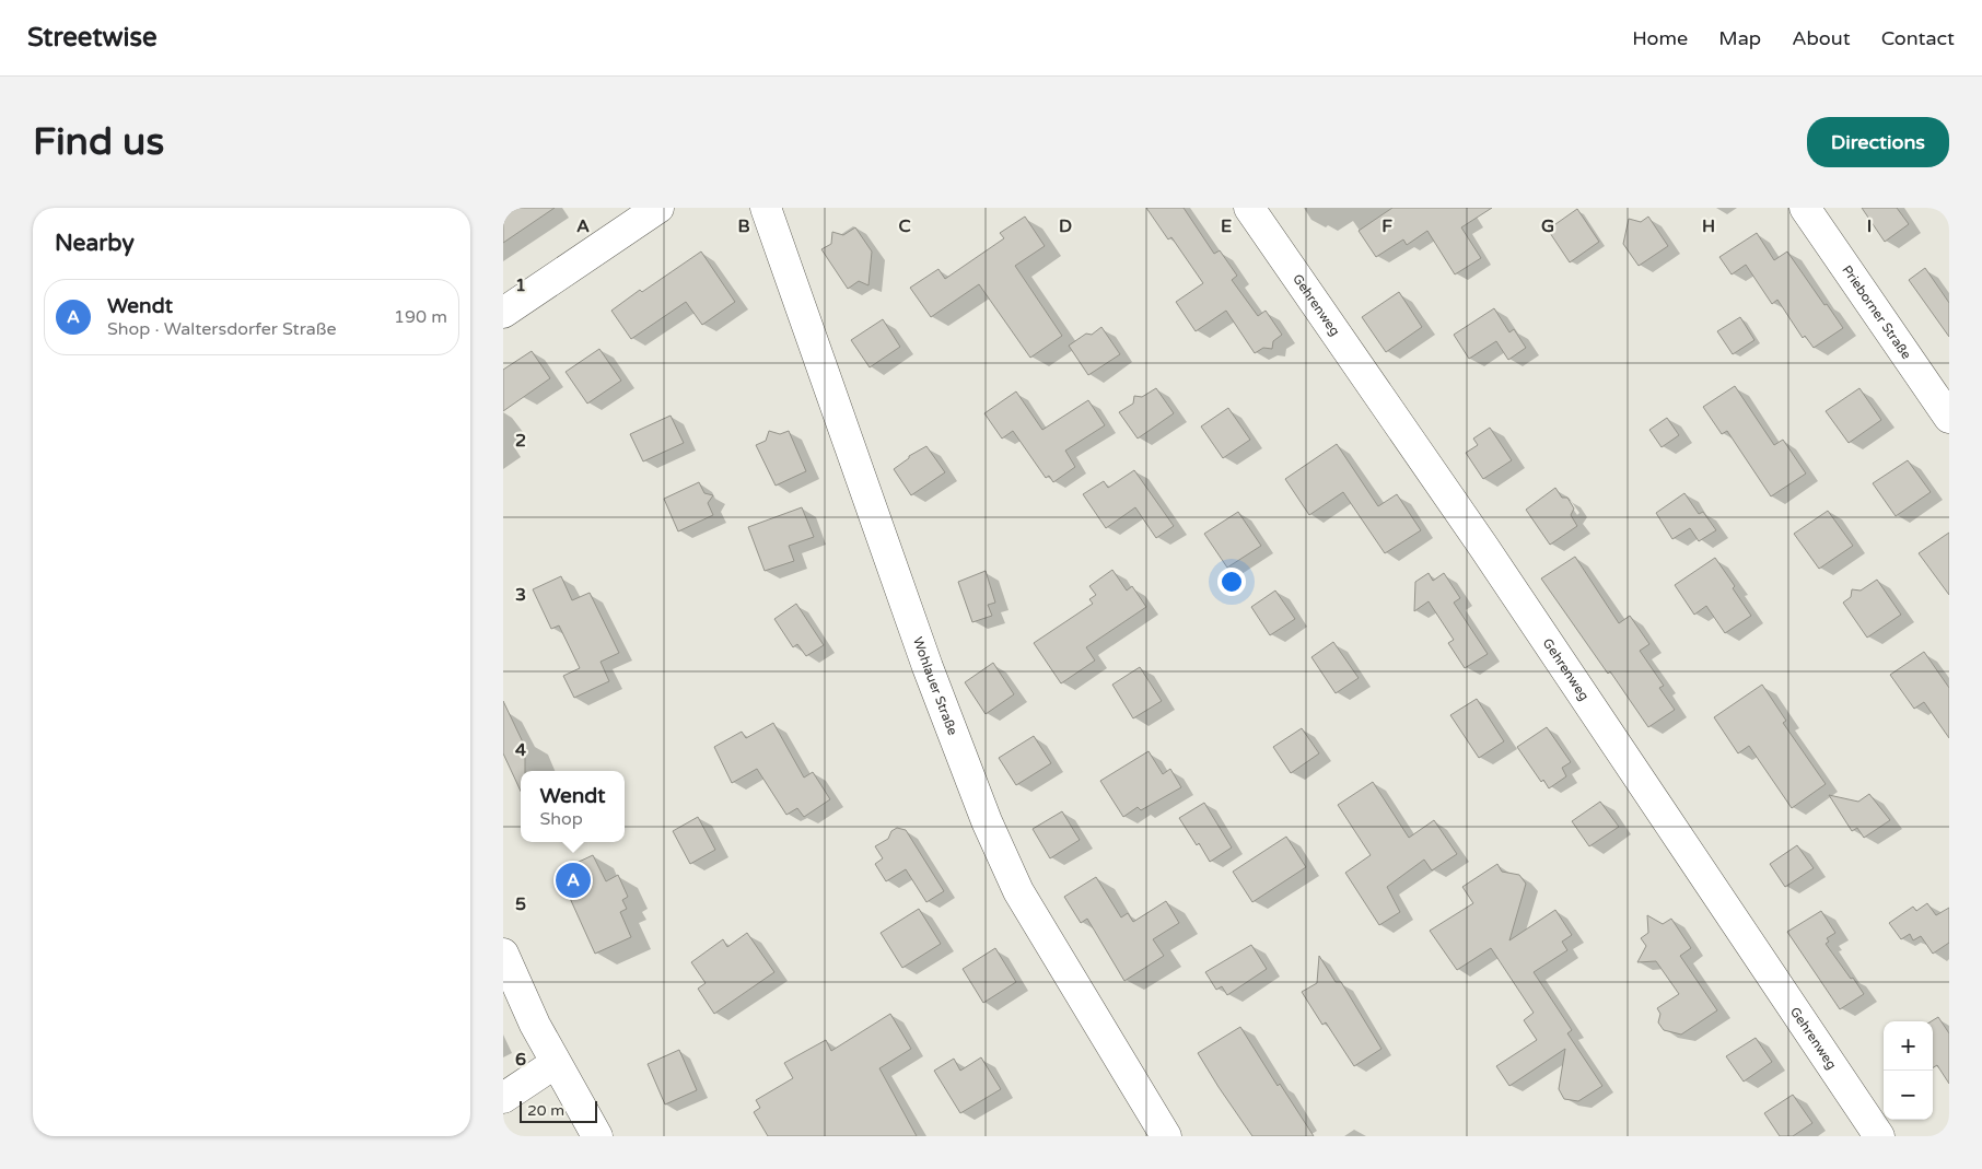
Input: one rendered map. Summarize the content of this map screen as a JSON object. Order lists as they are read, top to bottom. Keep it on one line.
{"streets":{"street":["Gehrenweg","Prieborner Straße","Wohlauer Straße"]},"scale_bar":"20 m","page":{"header":"Streetwise","nav":["Home","Map","About","Contact"],"buttons":"Directions","title":"Find us","heading":"Nearby","list":[{"mark":"A","name":"Wendt","note":"Shop · Waltersdorfer Straße","value":"190 m"}],"popup":["Wendt","Shop"],"pins":"A","map_buttons":["+","−"],"scale":"20 m"},"grid":{"columns":["A","B","C","D","E","F","G","H","I"],"rows":["1","2","3","4","5","6"]}}
